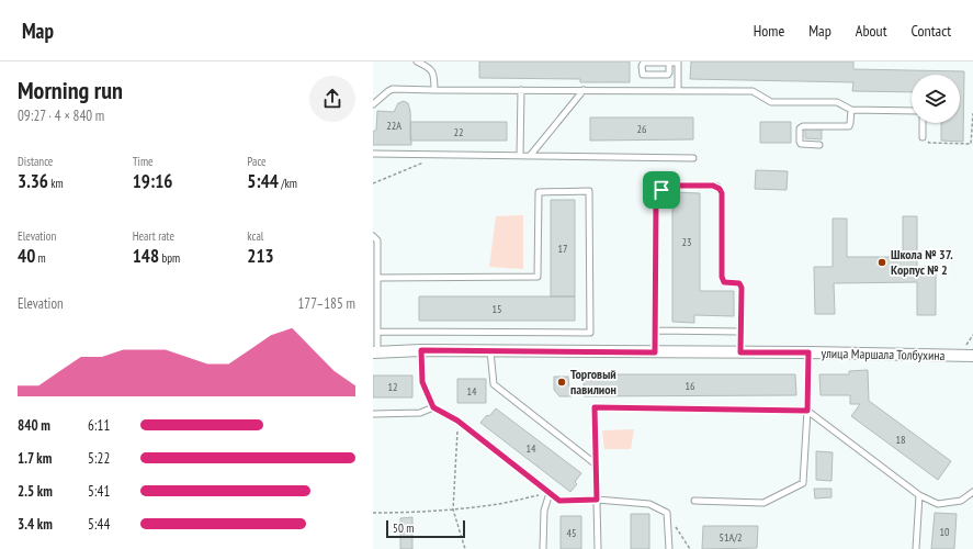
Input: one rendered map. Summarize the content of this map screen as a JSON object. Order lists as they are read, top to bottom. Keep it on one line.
{"streets":{"street":["улица Маршала Толбухина"]},"places":["Школа № 37. Корпус № 2","Торговый павилион"],"house_numbers":["22А","26","22","23","17","15","16","12","14","18","14","10","45","51А/2"],"scale_bar":"50 m","page":{"header":"Map","nav":["Home","Map","About","Contact"],"heading":["Morning run","09:27 · 4 × 840 m"],"stats":[["Distance","3.36 km"],["Time","19:16"],["Pace","5:44 /km"],["Elevation","40 m"],["Heart rate","148 bpm"],["kcal","213"]],"chart":["Elevation","177–185 m"],"list":[{"name":"840 m","note":"6:11"},{"name":"1.7 km","note":"5:22"},{"name":"2.5 km","note":"5:41"},{"name":"3.4 km","note":"5:44"}],"scale":"50 m"}}
